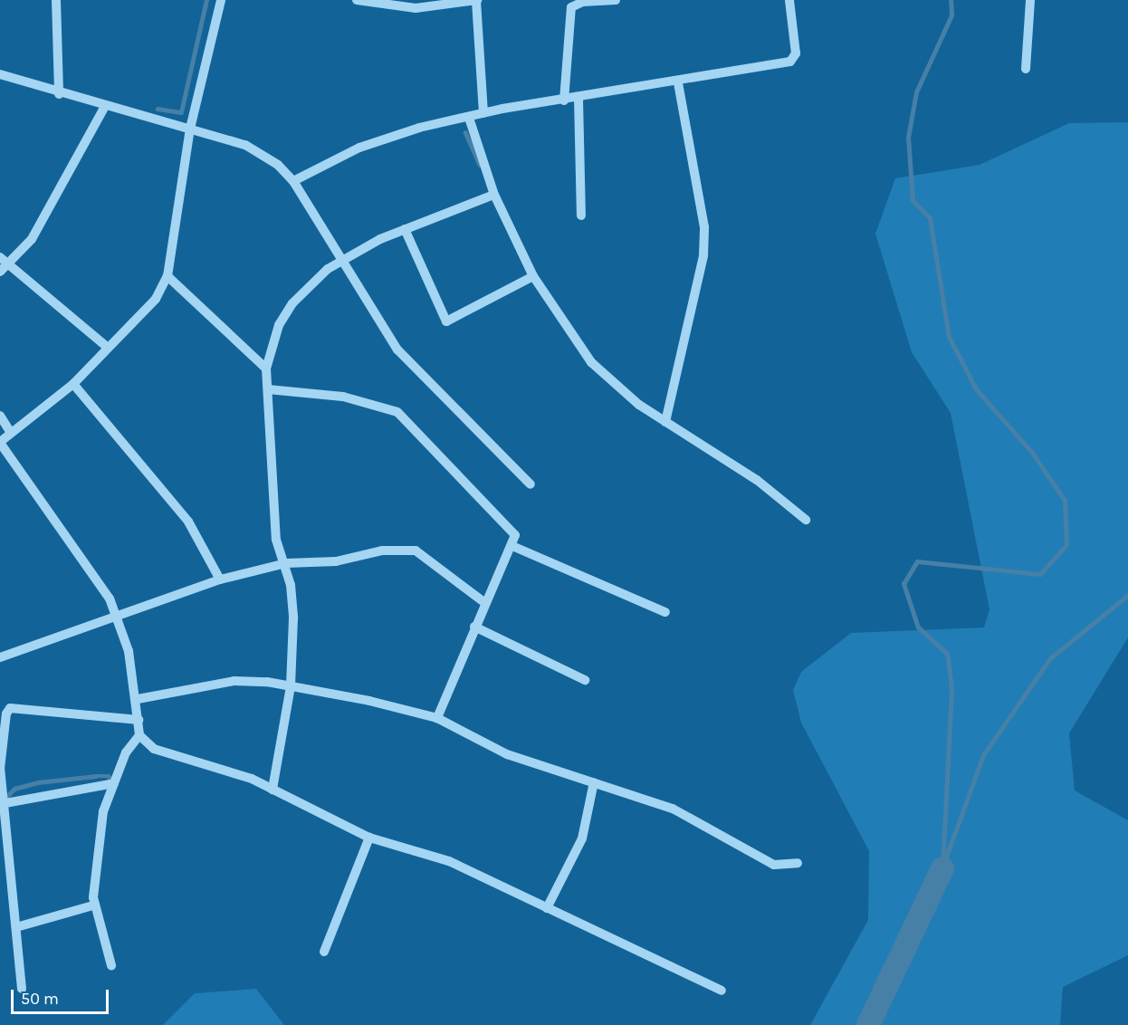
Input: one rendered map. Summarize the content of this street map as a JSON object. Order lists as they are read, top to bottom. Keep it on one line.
{"scale_bar":"50 m"}
